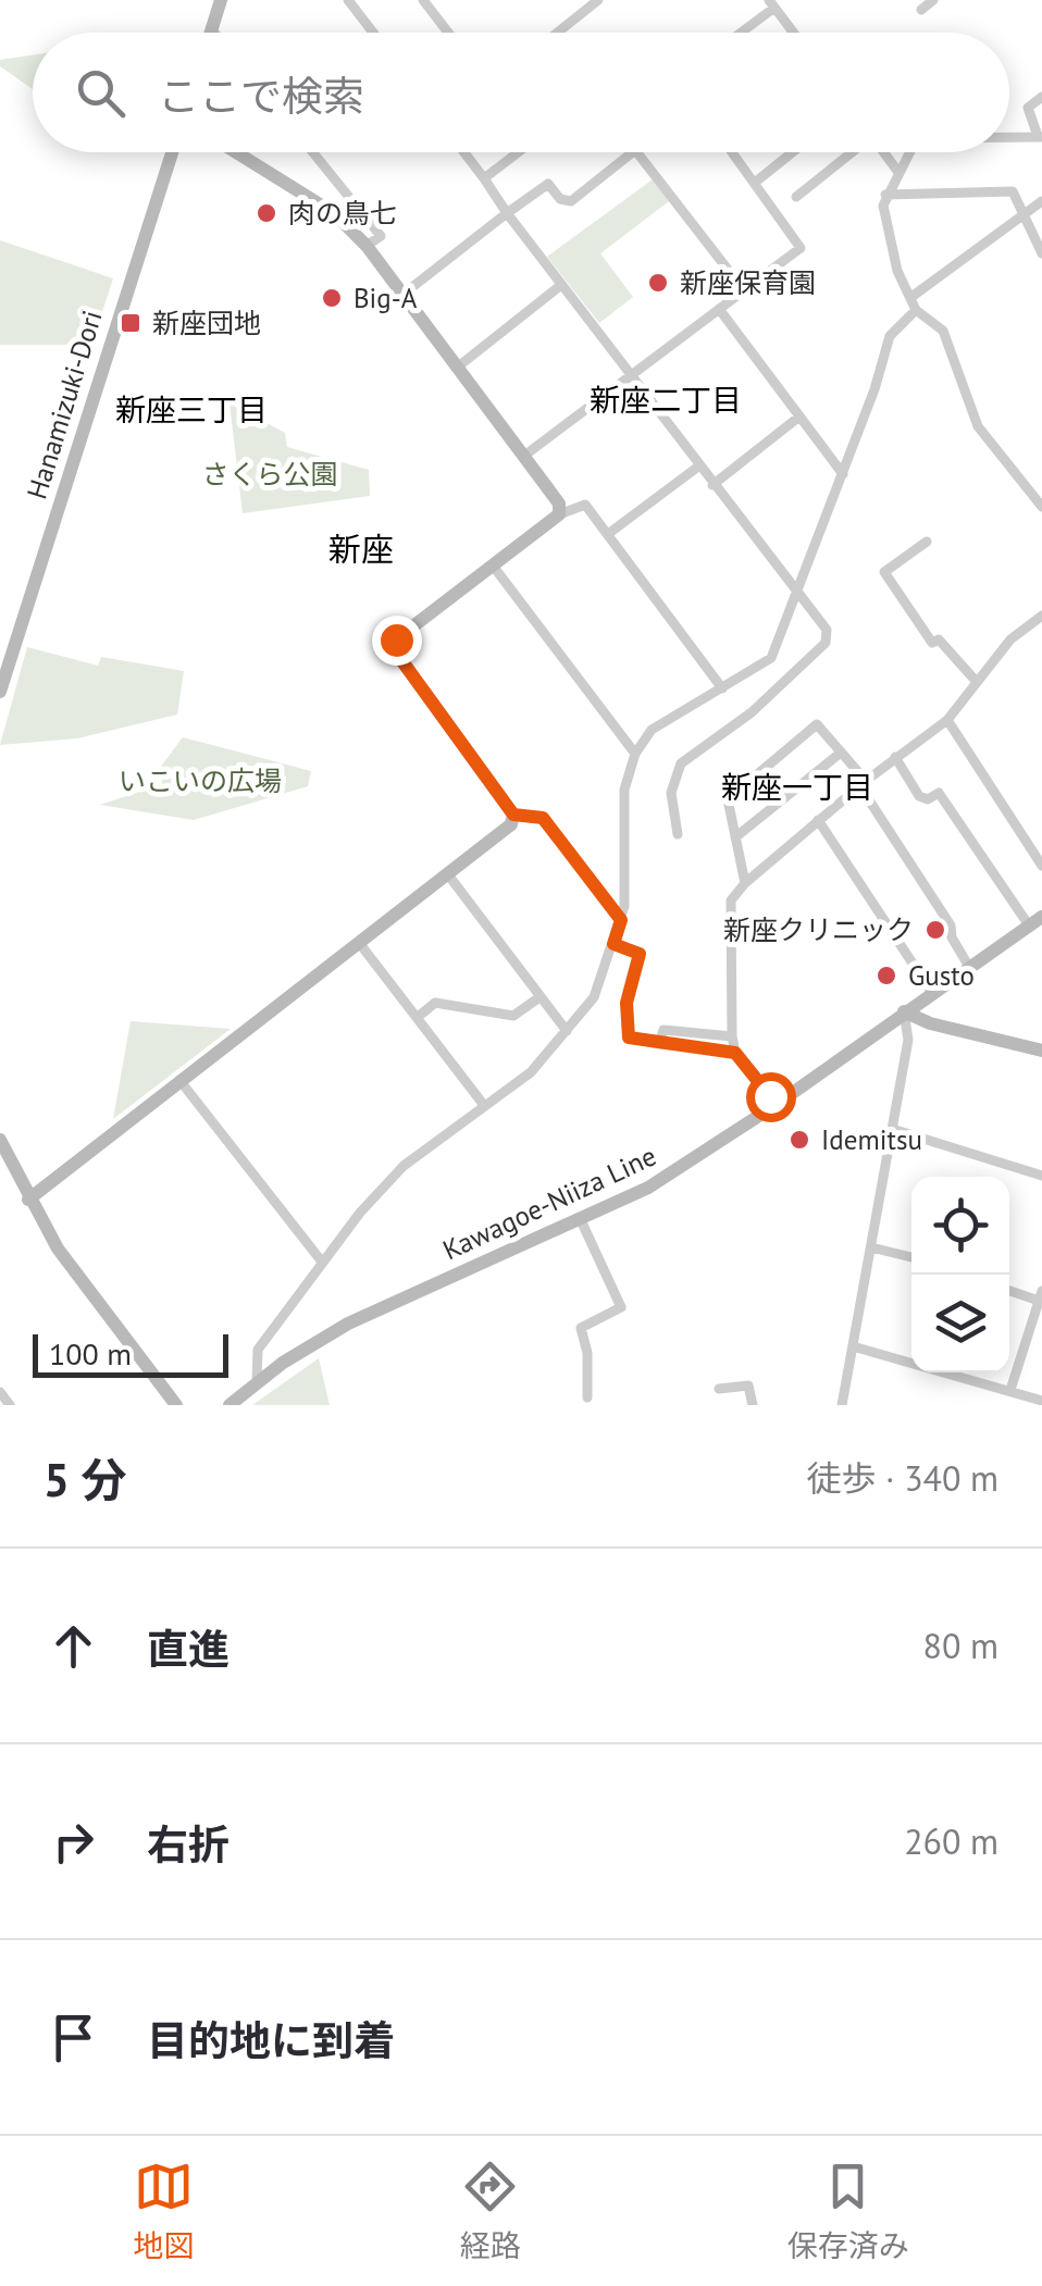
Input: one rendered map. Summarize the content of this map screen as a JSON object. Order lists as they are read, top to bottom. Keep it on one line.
{"streets":{"street":["Hanamizuki-Dori","Kawagoe-Niiza Line"]},"districts":["新座二丁目","新座三丁目","新座","新座一丁目"],"parks":["さくら公園","いこいの広場"],"places":{"other":["肉の鳥七","新座保育園","Big-A","新座クリニック","Gusto","Idemitsu"],"transit":["新座団地"]},"scale_bar":"100 m","page":{"search":"ここで検索","scale":"100 m","heading":["5 分","徒歩 · 340 m"],"list":[["直進","80 m"],["右折","260 m"],"目的地に到着"],"nav":["地図","経路","保存済み"]}}
